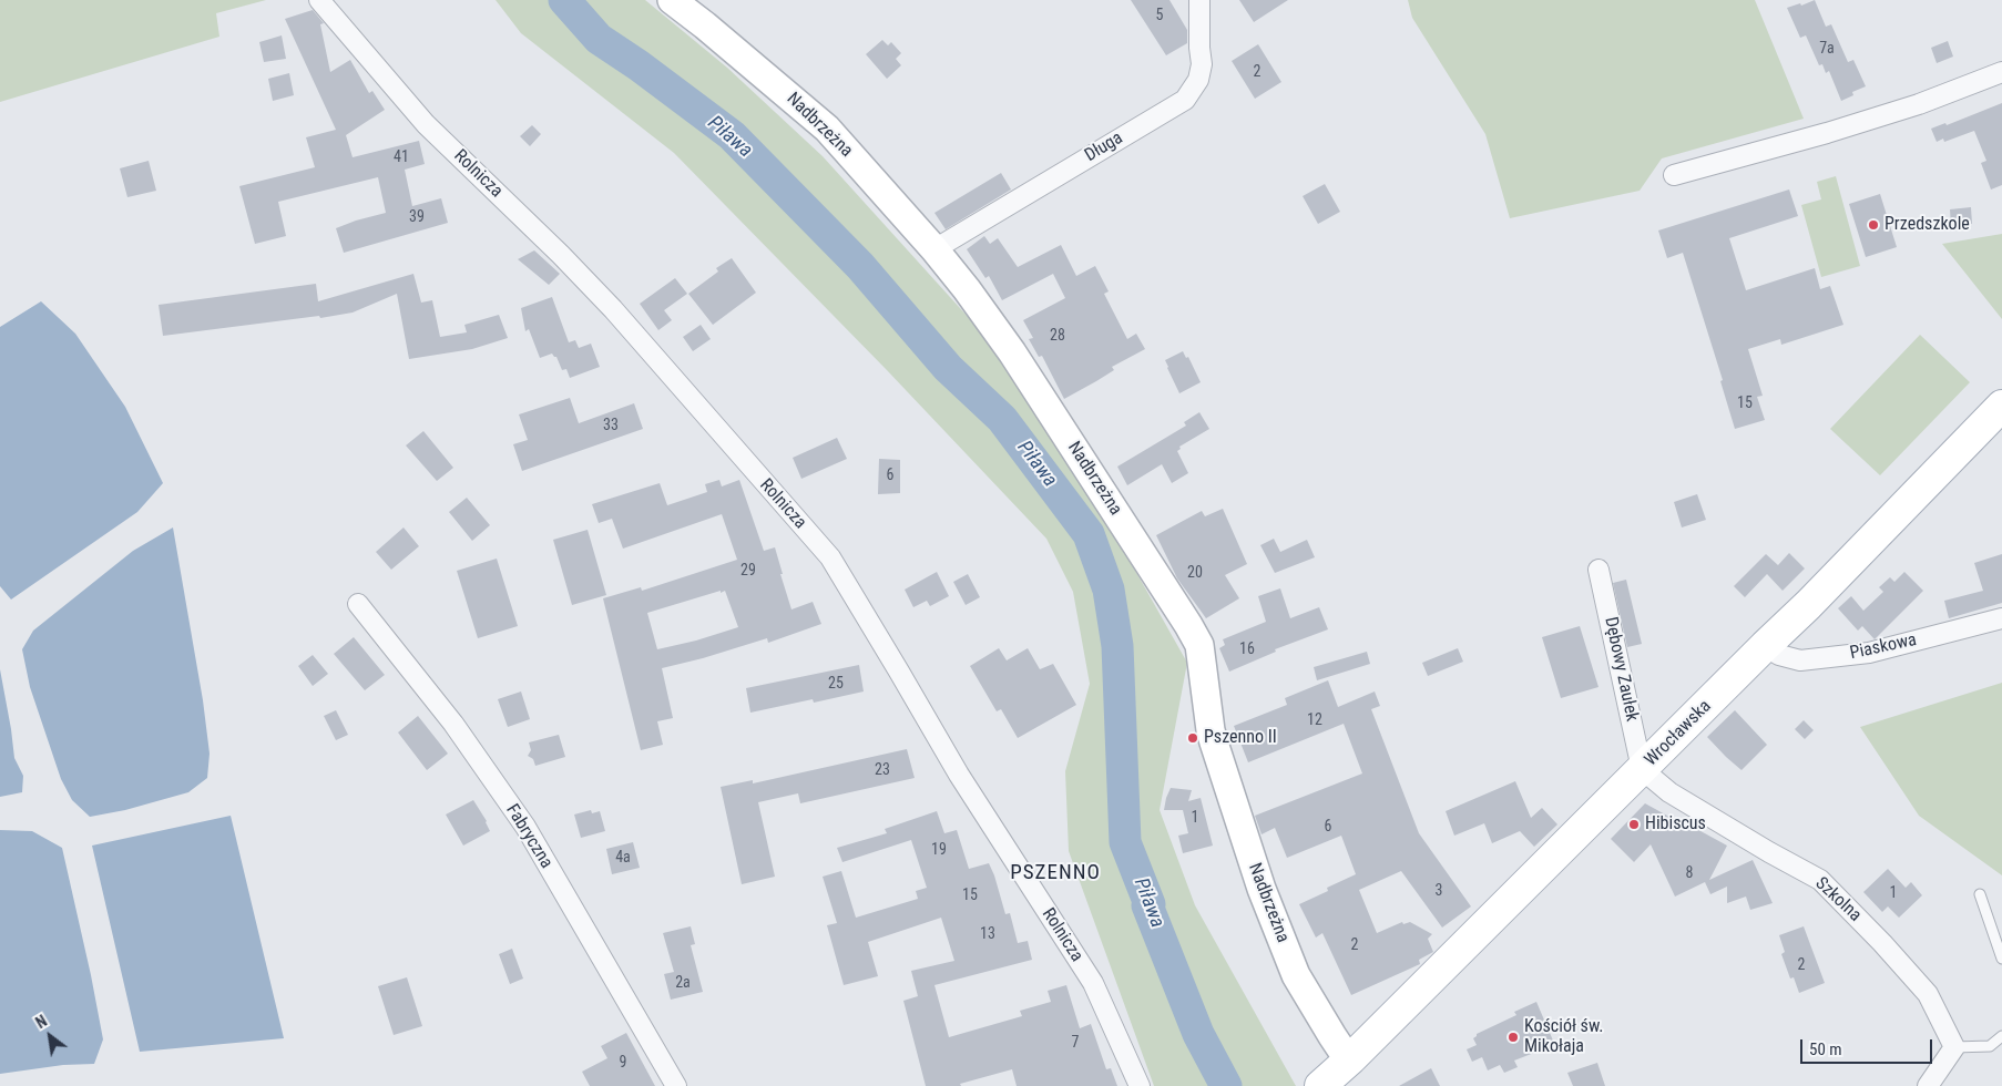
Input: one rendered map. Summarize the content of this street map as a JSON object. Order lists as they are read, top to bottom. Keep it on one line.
{"streets":{"main road":["Wrocławska"],"street":["Nadbrzeżna","Długa","Rolnicza","Piaskowa","Dębowy Zaułek","Fabryczna","Szkolna"]},"crossings":[["Nadbrzeżna","Długa"],["Nadbrzeżna","Wrocławska"],["Piaskowa","Wrocławska"],["Dębowy Zaułek","Wrocławska"],["Dębowy Zaułek","Szkolna"],["Wrocławska","Szkolna"]],"districts":["PSZENNO"],"water":["Piława"],"places":["Przedszkole","Pszenno II","Hibiscus","Kościół św. Mikołaja"],"house_numbers":["5","7a","2","41","39","28","15","33","6","29","20","16","25","12","23","1","6","19","4a","8","3","1","15","13","2","2","2a","7","9"],"scale_bar":"50 m","north":"top left"}
